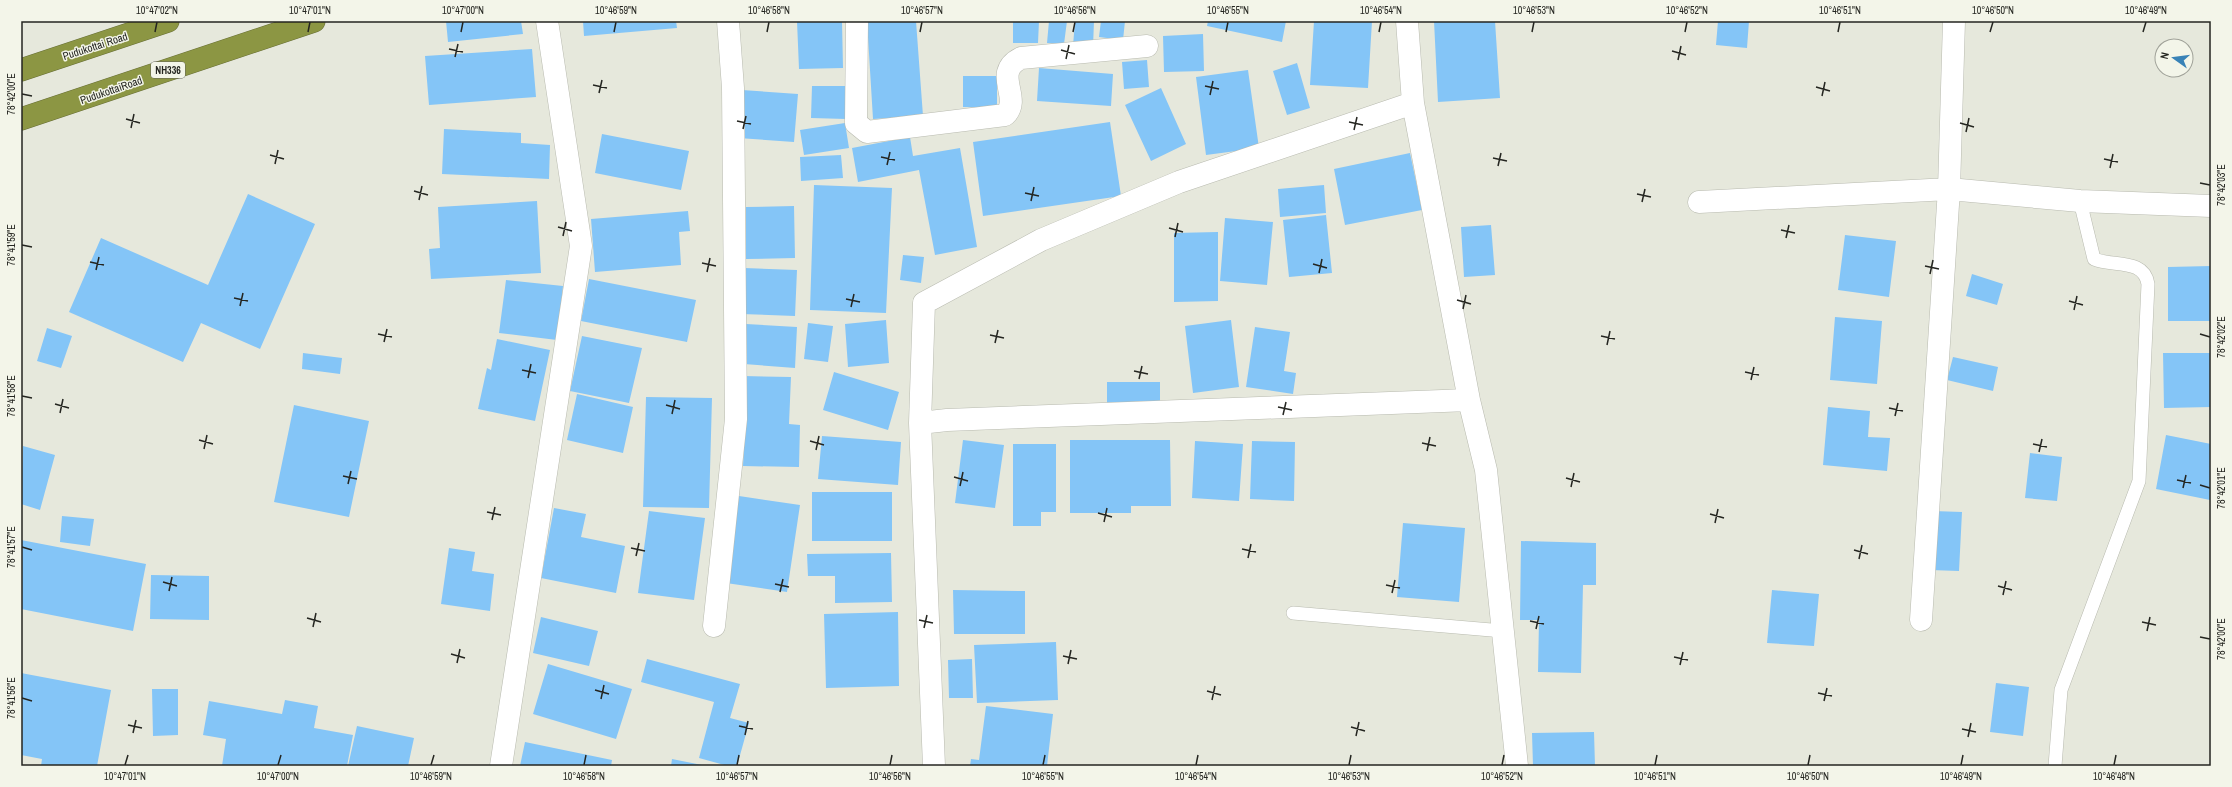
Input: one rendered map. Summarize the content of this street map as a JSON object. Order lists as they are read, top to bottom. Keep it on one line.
{"streets":{"highway":["Pudukottai Road","NH336","PudukottaiRoad"]},"north":"left","coordinates":["10°47'02\"N","10°47'01\"N","10°47'00\"N","10°46'59\"N","10°46'58\"N","10°46'57\"N","10°46'56\"N","10°46'55\"N","10°46'54\"N","10°46'53\"N","10°46'52\"N","10°46'51\"N","10°46'50\"N","10°46'49\"N","78°42'00\"E","78°42'03\"E","78°41'59\"E","78°42'02\"E","78°41'58\"E","78°42'01\"E","78°41'57\"E","78°41'56\"E","10°46'48\"N"]}
